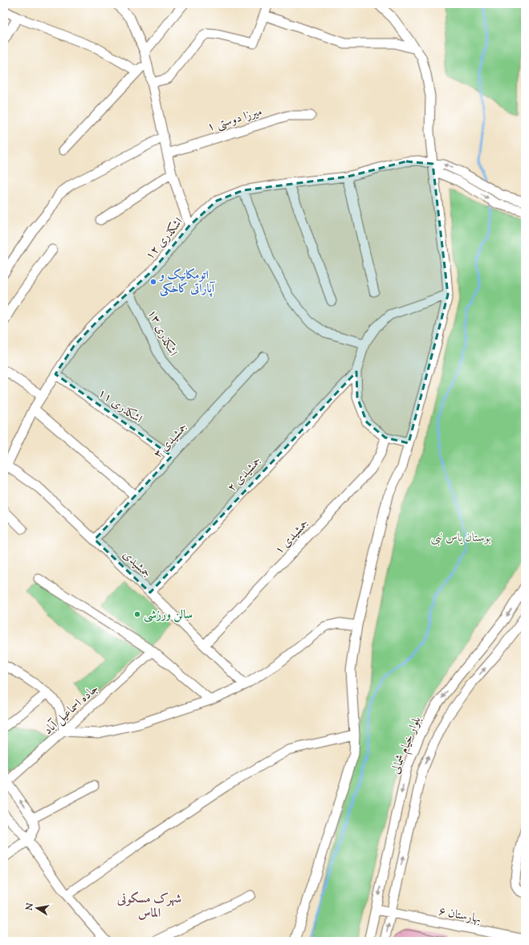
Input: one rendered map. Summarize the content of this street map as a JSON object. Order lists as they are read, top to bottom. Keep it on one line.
{"streets":{"street":["میرزا دوستی ۱","اشکذری ۱۲","اشکذری ۱۳","اشکذری ۱۱","جمشیدی ۳","جمشیدی ۲","جمشیدی ۱","جمشیدی","جاده اسماعیل آباد","بلوار خیام شمالی","بهارستان ۶"]},"crossings":[["اشکذری ۱۲","اشکذری ۱۳"],["اشکذری ۱۲","اشکذری ۱۱"],["اشکذری ۱۲","جمشیدی"],["اشکذری ۱۱","جمشیدی ۳"],["جمشیدی ۳","جمشیدی"],["جمشیدی ۲","جمشیدی"],["جمشیدی ۱","جمشیدی"],["بلوار خیام شمالی","بهارستان ۶"]],"districts":["شهرک مسکونی الماس"],"parks":["بوستان یاس نبی"],"places":["اتومکانیک و آپاراتی کاخکی","سالن ورزشی"],"north":"left"}
